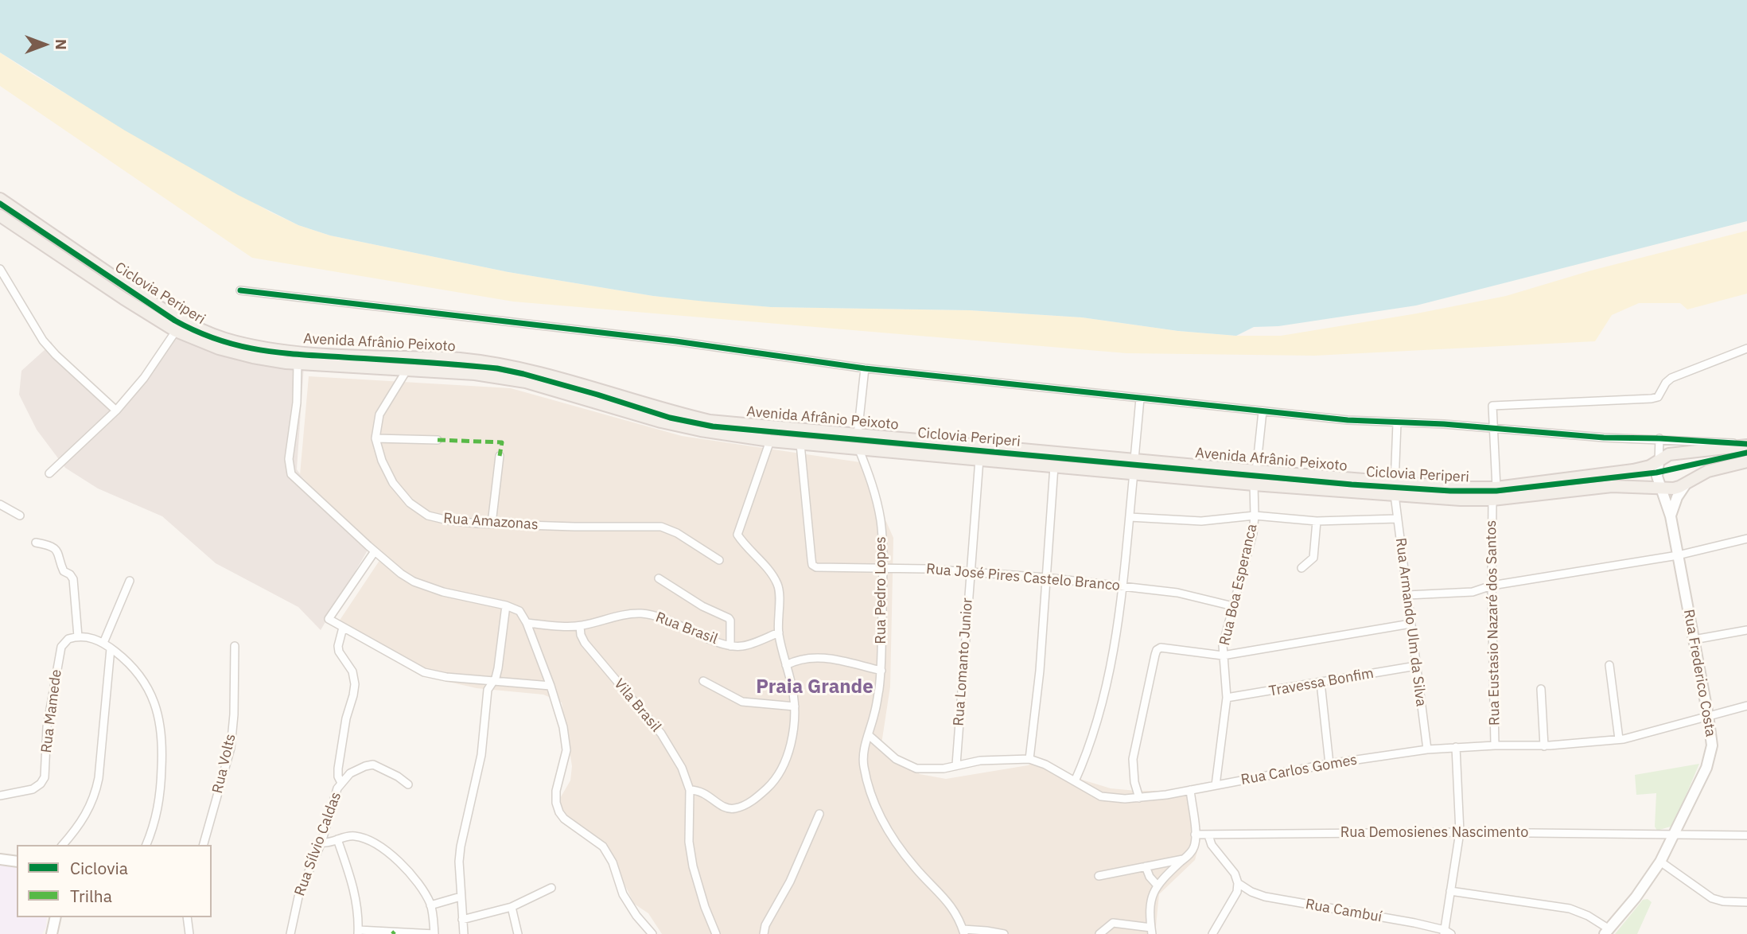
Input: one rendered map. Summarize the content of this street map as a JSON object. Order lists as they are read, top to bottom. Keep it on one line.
{"streets":{"main road":["Avenida Afrânio Peixoto","Rua Frederico Costa"],"street":["Rua Amazonas","Rua José Pires Castelo Branco","Rua Boa Esperanca","Rua Pedro Lopes","Rua Armando Ulm da Silva","Rua Eustasio Nazaré dos Santos","Rua Brasil","Rua Lomanto Junior","Travessa Bonfim","Vila Brasil","Rua Mamede","Rua Volts","Rua Carlos Gomes","Rua Demosienes Nascimento","Rua Sílvio Caldas","Rua Cambuí"],"cycle path":["Ciclovia Periperi"]},"crossings":[["Avenida Afrânio Peixoto","Rua Amazonas"],["Avenida Afrânio Peixoto","Rua José Pires Castelo Branco"],["Avenida Afrânio Peixoto","Rua Boa Esperanca"],["Avenida Afrânio Peixoto","Rua Pedro Lopes"],["Avenida Afrânio Peixoto","Rua Armando Ulm da Silva"],["Avenida Afrânio Peixoto","Rua Eustasio Nazaré dos Santos"],["Avenida Afrânio Peixoto","Rua Lomanto Junior"],["Avenida Afrânio Peixoto","Rua Frederico Costa"],["Rua José Pires Castelo Branco","Rua Boa Esperanca"],["Rua José Pires Castelo Branco","Rua Pedro Lopes"],["Rua José Pires Castelo Branco","Rua Lomanto Junior"],["Rua Boa Esperanca","Travessa Bonfim"],["Rua Boa Esperanca","Rua Carlos Gomes"],["Rua Pedro Lopes","Rua Carlos Gomes"],["Rua Armando Ulm da Silva","Travessa Bonfim"],["Rua Armando Ulm da Silva","Rua Carlos Gomes"],["Rua Eustasio Nazaré dos Santos","Rua Carlos Gomes"],["Rua Brasil","Vila Brasil"],["Rua Lomanto Junior","Rua Carlos Gomes"],["Rua Frederico Costa","Rua Carlos Gomes"],["Rua Frederico Costa","Rua Demosienes Nascimento"]],"districts":["Praia Grande"],"legend":["Ciclovia","Trilha"],"north":"right"}
